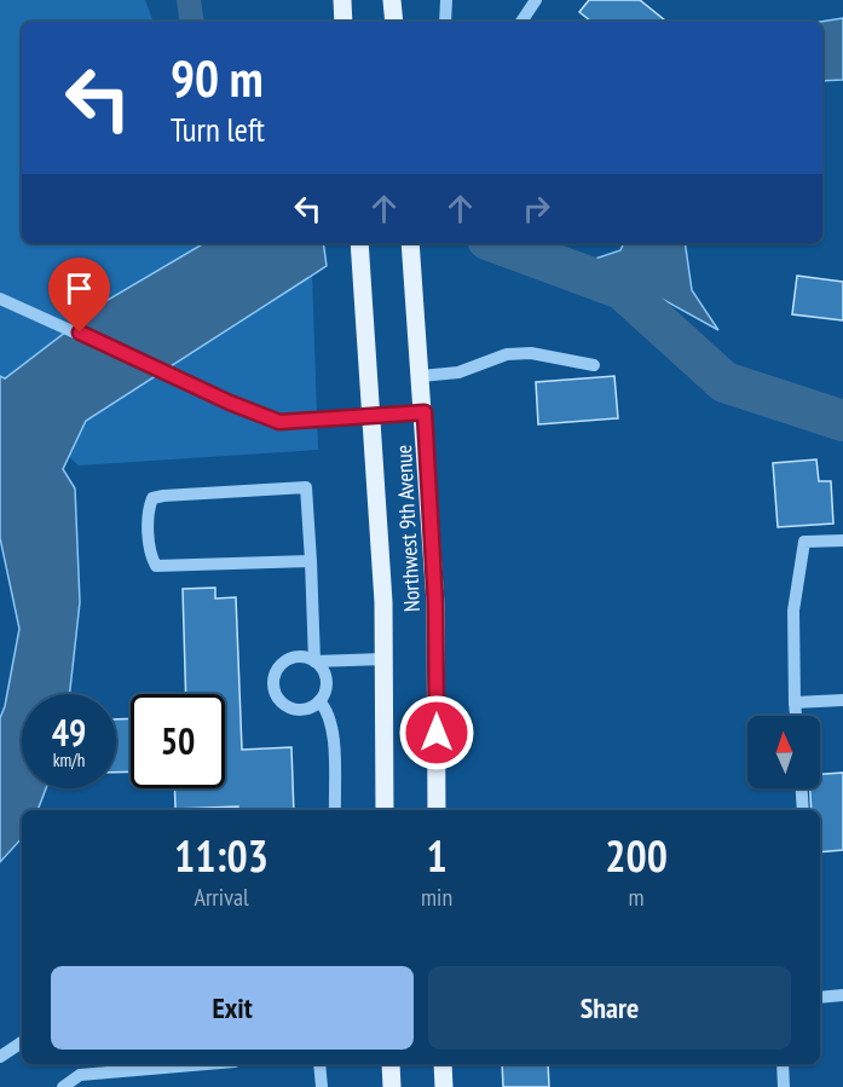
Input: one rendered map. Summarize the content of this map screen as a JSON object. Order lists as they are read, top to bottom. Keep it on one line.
{"streets":{"main road":["Northwest 9th Avenue"]},"north":"top","page":{"turn":["90 m","Turn left"],"speed":"49 km/h","limit":"50","eta":["11:03","Arrival","1","min","200","m"],"buttons":["Exit","Share"]}}
